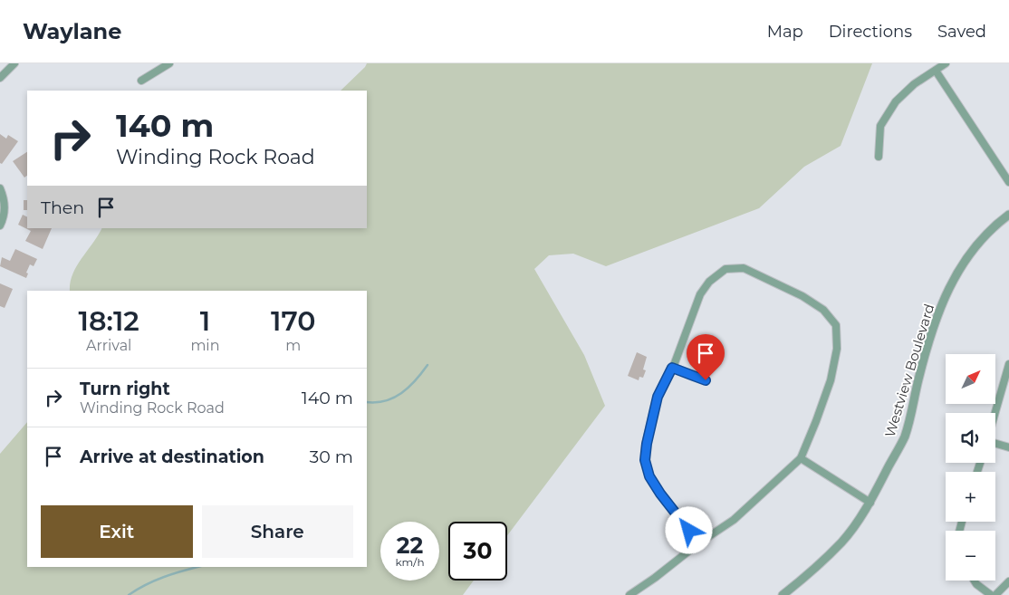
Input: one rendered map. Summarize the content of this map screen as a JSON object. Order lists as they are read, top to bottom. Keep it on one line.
{"streets":{"street":["Westview Boulevard"]},"north":"top right","page":{"header":"Waylane","nav":["Map","Directions","Saved"],"turn":["140 m","Winding Rock Road"],"then":"Then","eta":["18:12","Arrival","1","min","170","m"],"map_buttons":["+","−"],"list":[{"name":"Turn right","note":"Winding Rock Road","value":"140 m"},{"name":"Arrive at destination","value":"30 m"}],"buttons":["Exit","Share"],"speed":"22 km/h","limit":"30"}}
